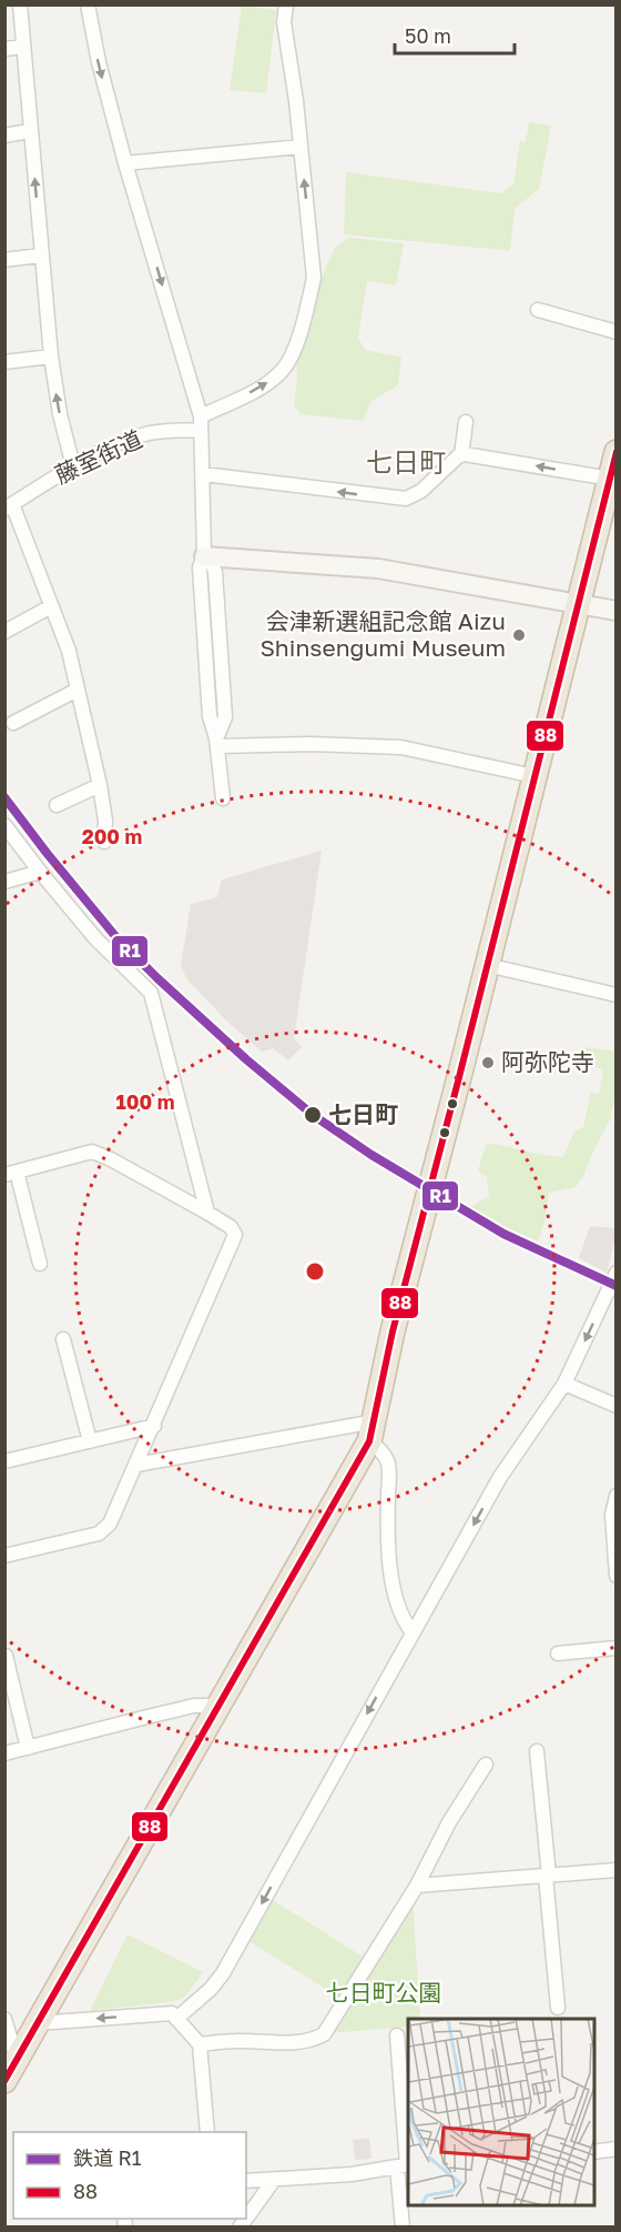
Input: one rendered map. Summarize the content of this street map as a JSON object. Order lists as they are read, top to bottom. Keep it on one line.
{"streets":{"street":["藤室街道"]},"districts":["七日町"],"parks":["七日町公園"],"places":["会津新選組記念館 Aizu Shinsengumi Museum","阿弥陀寺","七日町"],"lines":["transit line 88","rail line R1"],"legend":["鉄道 R1","88"],"scale_bar":"50 m","rings":["200 m","100 m"]}
